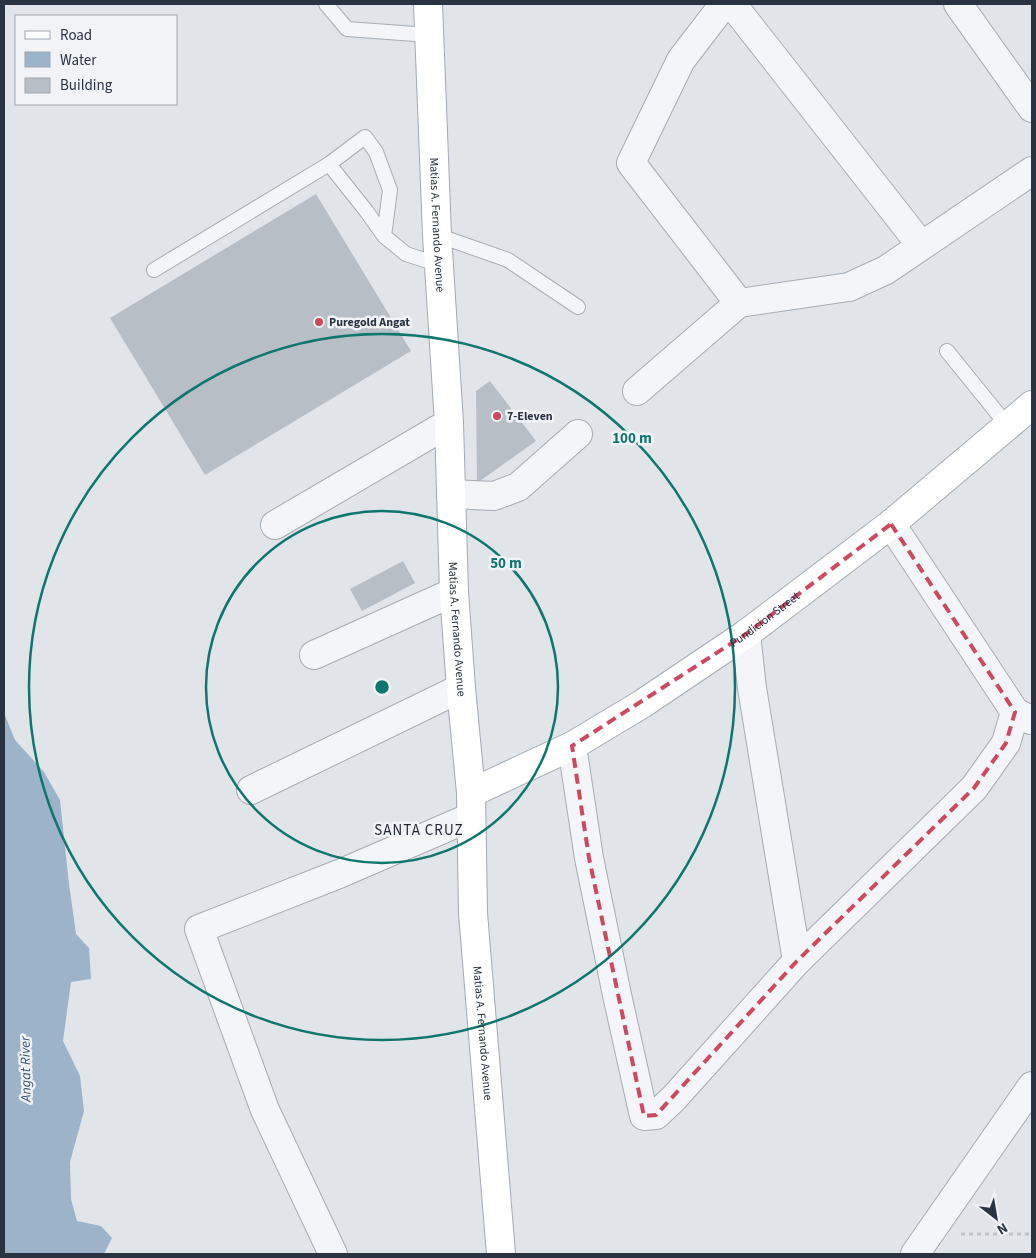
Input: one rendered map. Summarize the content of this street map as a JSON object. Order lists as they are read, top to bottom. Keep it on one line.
{"streets":{"main road":["Matias A. Fernando Avenue","Pundicion Street"]},"crossings":[["Matias A. Fernando Avenue","Pundicion Street"]],"districts":["SANTA CRUZ"],"water":["Angat River"],"places":["Puregold Angat","7-Eleven"],"legend":["Road","Water","Building"],"north":"bottom right","rings":["100 m","50 m"]}
